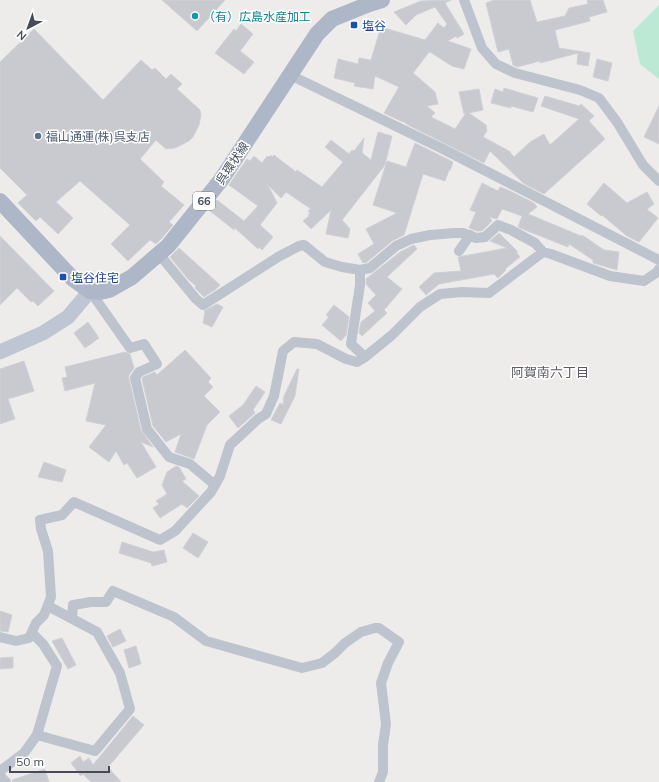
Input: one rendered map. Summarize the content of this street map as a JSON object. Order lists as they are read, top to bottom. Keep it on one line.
{"streets":{"main road":["呉環状線","66"]},"districts":["阿賀南六丁目"],"places":{"other":["（有）広島水産加工","福山通運(株)呉支店"],"transit":["塩谷","塩谷住宅"]},"scale_bar":"50 m","north":"bottom left"}
